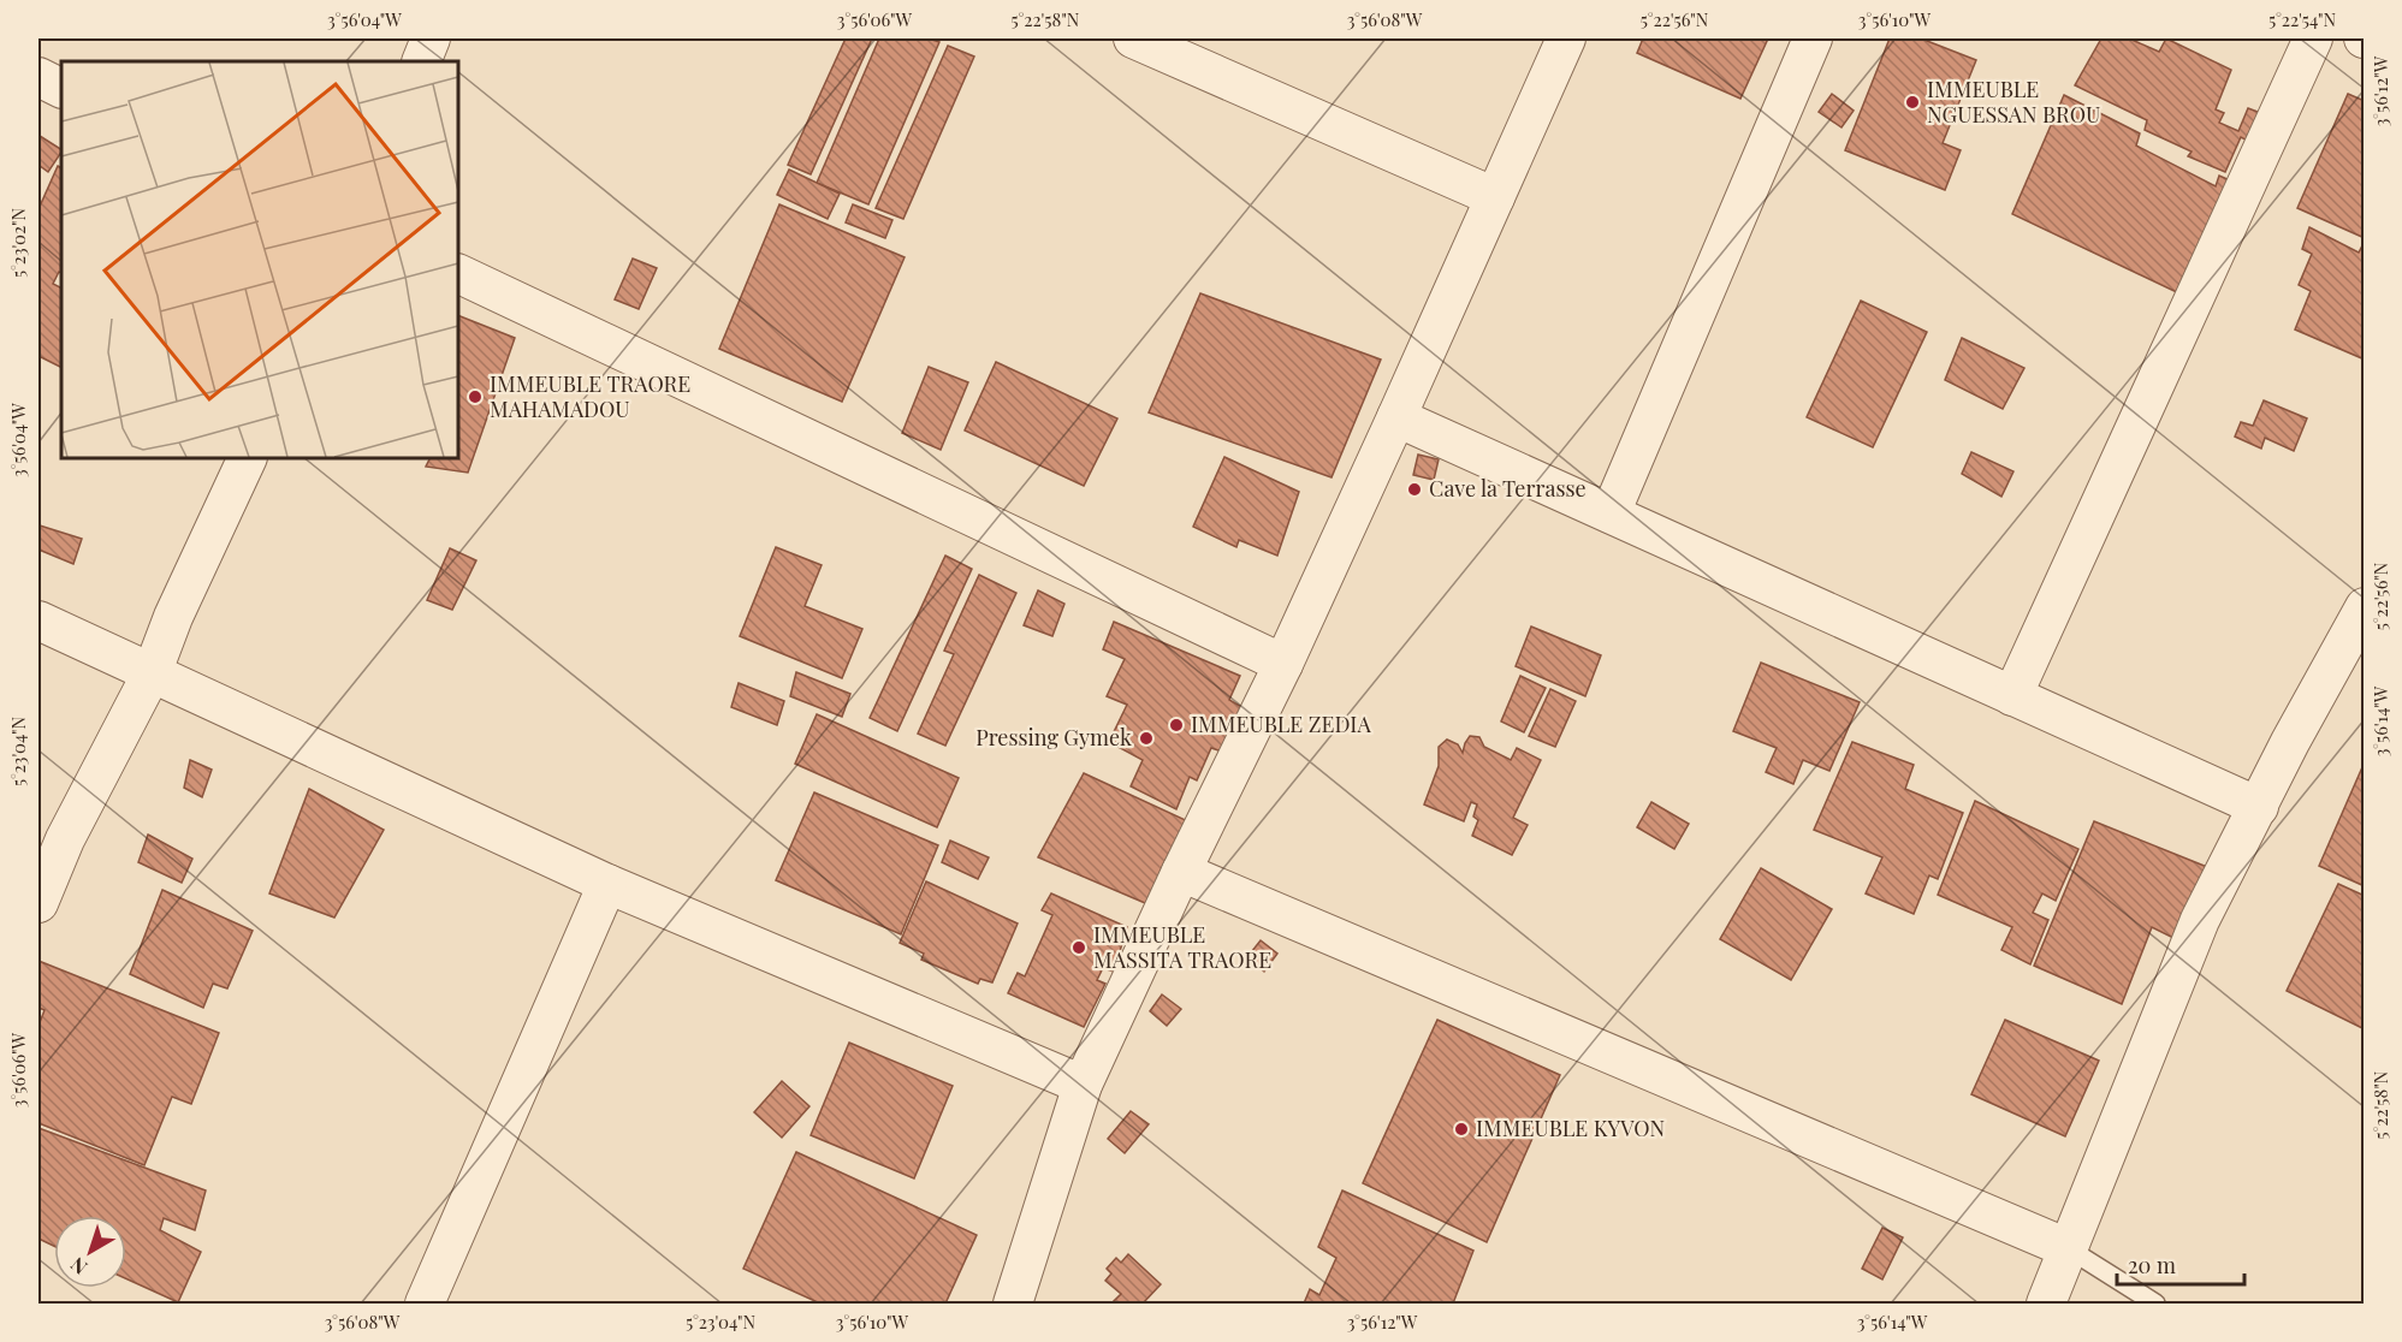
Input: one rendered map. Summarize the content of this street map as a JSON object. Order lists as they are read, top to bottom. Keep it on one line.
{"places":["IMMEUBLE NGUESSAN BROU","IMMEUBLE TRAORE MAHAMADOU","Cave la Terrasse","IMMEUBLE ZEDIA","Pressing Gymek","IMMEUBLE MASSITA TRAORE","IMMEUBLE KYVON"],"scale_bar":"20 m","north":"bottom left","coordinates":["3°56'04\"W","3°56'06\"W","5°22'58\"N","3°56'08\"W","5°22'56\"N","3°56'10\"W","5°22'54\"N","3°56'12\"W","5°23'02\"N","3°56'14\"W","5°23'04\"N"]}
